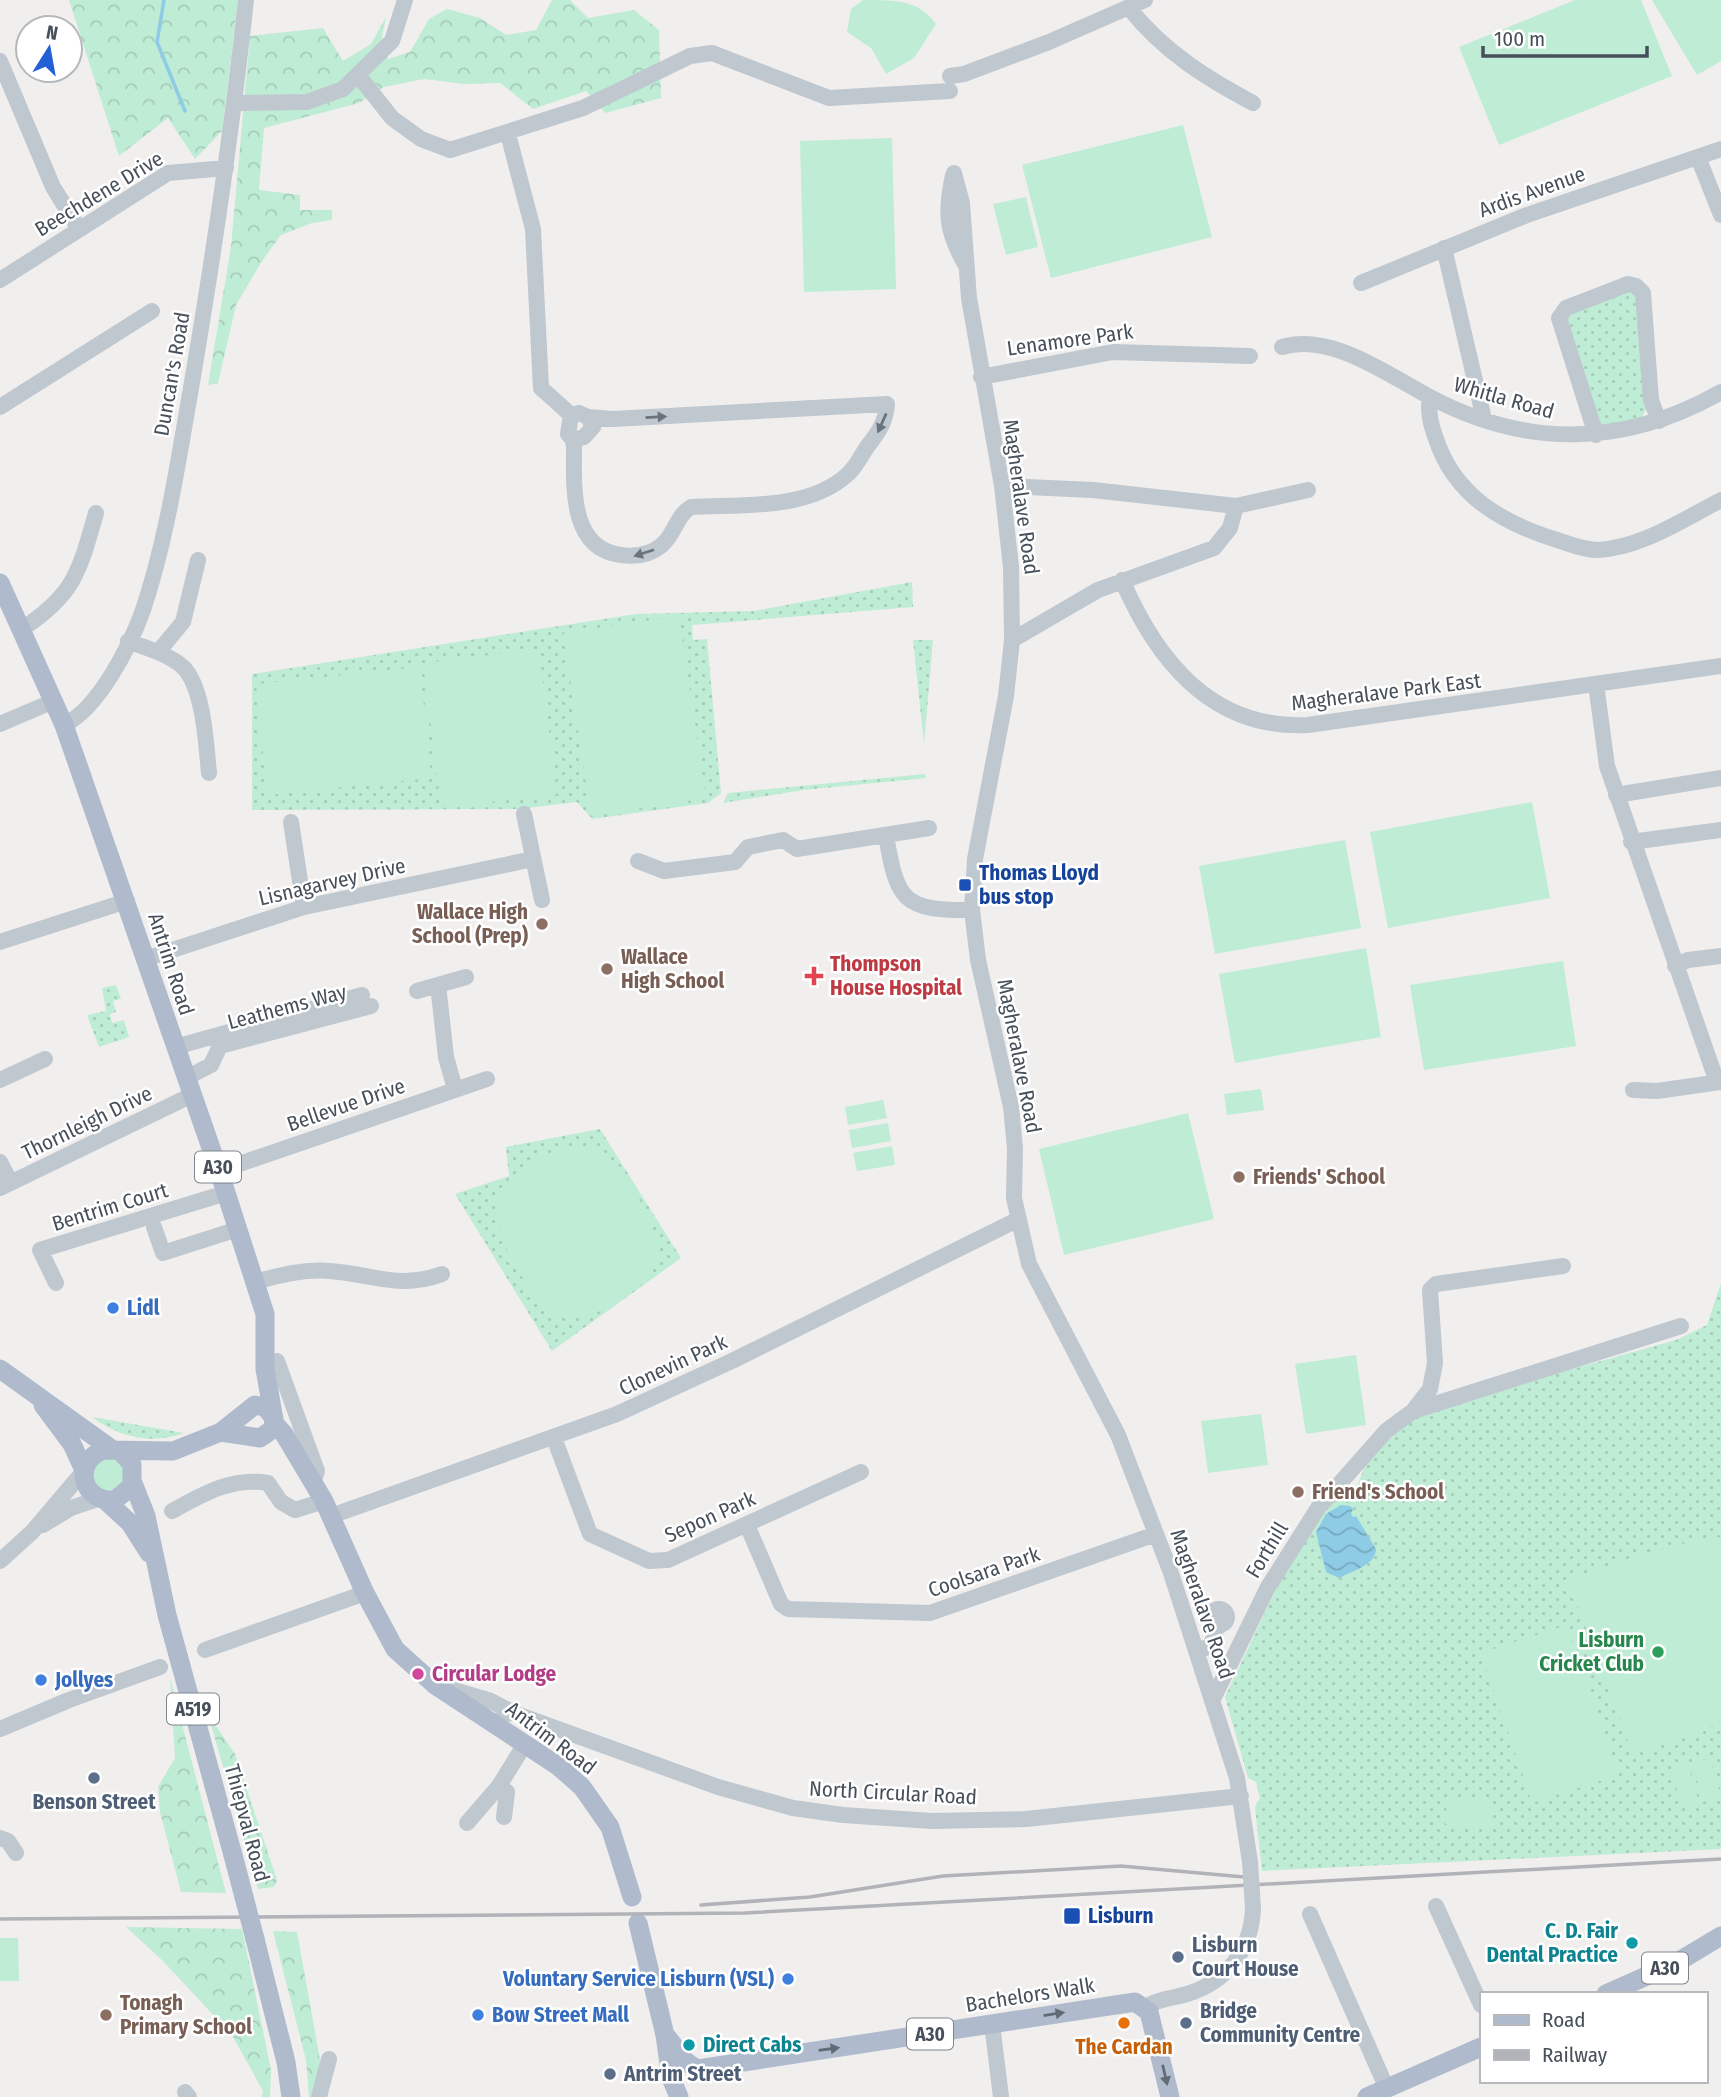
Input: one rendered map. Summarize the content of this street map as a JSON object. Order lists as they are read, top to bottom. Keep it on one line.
{"streets":{"main road":["Antrim Road","A30","A519","Thiepval Road","Bachelors Walk"],"street":["Ardis Avenue","Beechdene Drive","Lenamore Park","Duncan's Road","Whitla Road","Magheralave Road","Magheralave Park East","Lisnagarvey Drive","Leathems Way","Bellevue Drive","Thornleigh Drive","Bentrim Court","Clonevin Park","Sepon Park","Forthill","Coolsara Park","North Circular Road"]},"crossings":[["Beechdene Drive","Duncan's Road"],["Lenamore Park","Magheralave Road"],["Duncan's Road","Antrim Road"],["Magheralave Road","Clonevin Park"],["Magheralave Road","Forthill"],["Magheralave Road","Coolsara Park"],["Magheralave Road","North Circular Road"],["Magheralave Road","Bachelors Walk"],["Lisnagarvey Drive","Antrim Road"],["Antrim Road","Leathems Way"],["Antrim Road","Bellevue Drive"],["Antrim Road","Thornleigh Drive"],["Antrim Road","A30"],["Antrim Road","Bentrim Court"],["Antrim Road","Clonevin Park"],["Antrim Road","North Circular Road"],["Leathems Way","Thornleigh Drive"],["A30","A519"],["A30","Thiepval Road"],["A30","Bachelors Walk"],["Clonevin Park","Sepon Park"],["Sepon Park","Coolsara Park"],["A519","Thiepval Road"]],"one_way":["Bachelors Walk"],"places":{"transit":["Thomas Lloyd bus stop","Lisburn"],"other":["Wallace High School (Prep)","Wallace High School","Friends' School","Lidl","Friend's School","Lisburn Cricket Club","Circular Lodge","Jollyes","Benson Street","C. D. Fair Dental Practice","Lisburn Court House","Voluntary Service Lisburn (VSL)","Tonagh Primary School","Bow Street Mall","The Cardan","Bridge Community Centre","Direct Cabs","Antrim Street"],"health":["Thompson House Hospital"]},"legend":["Road","Railway"],"scale_bar":"100 m","north":"top"}
